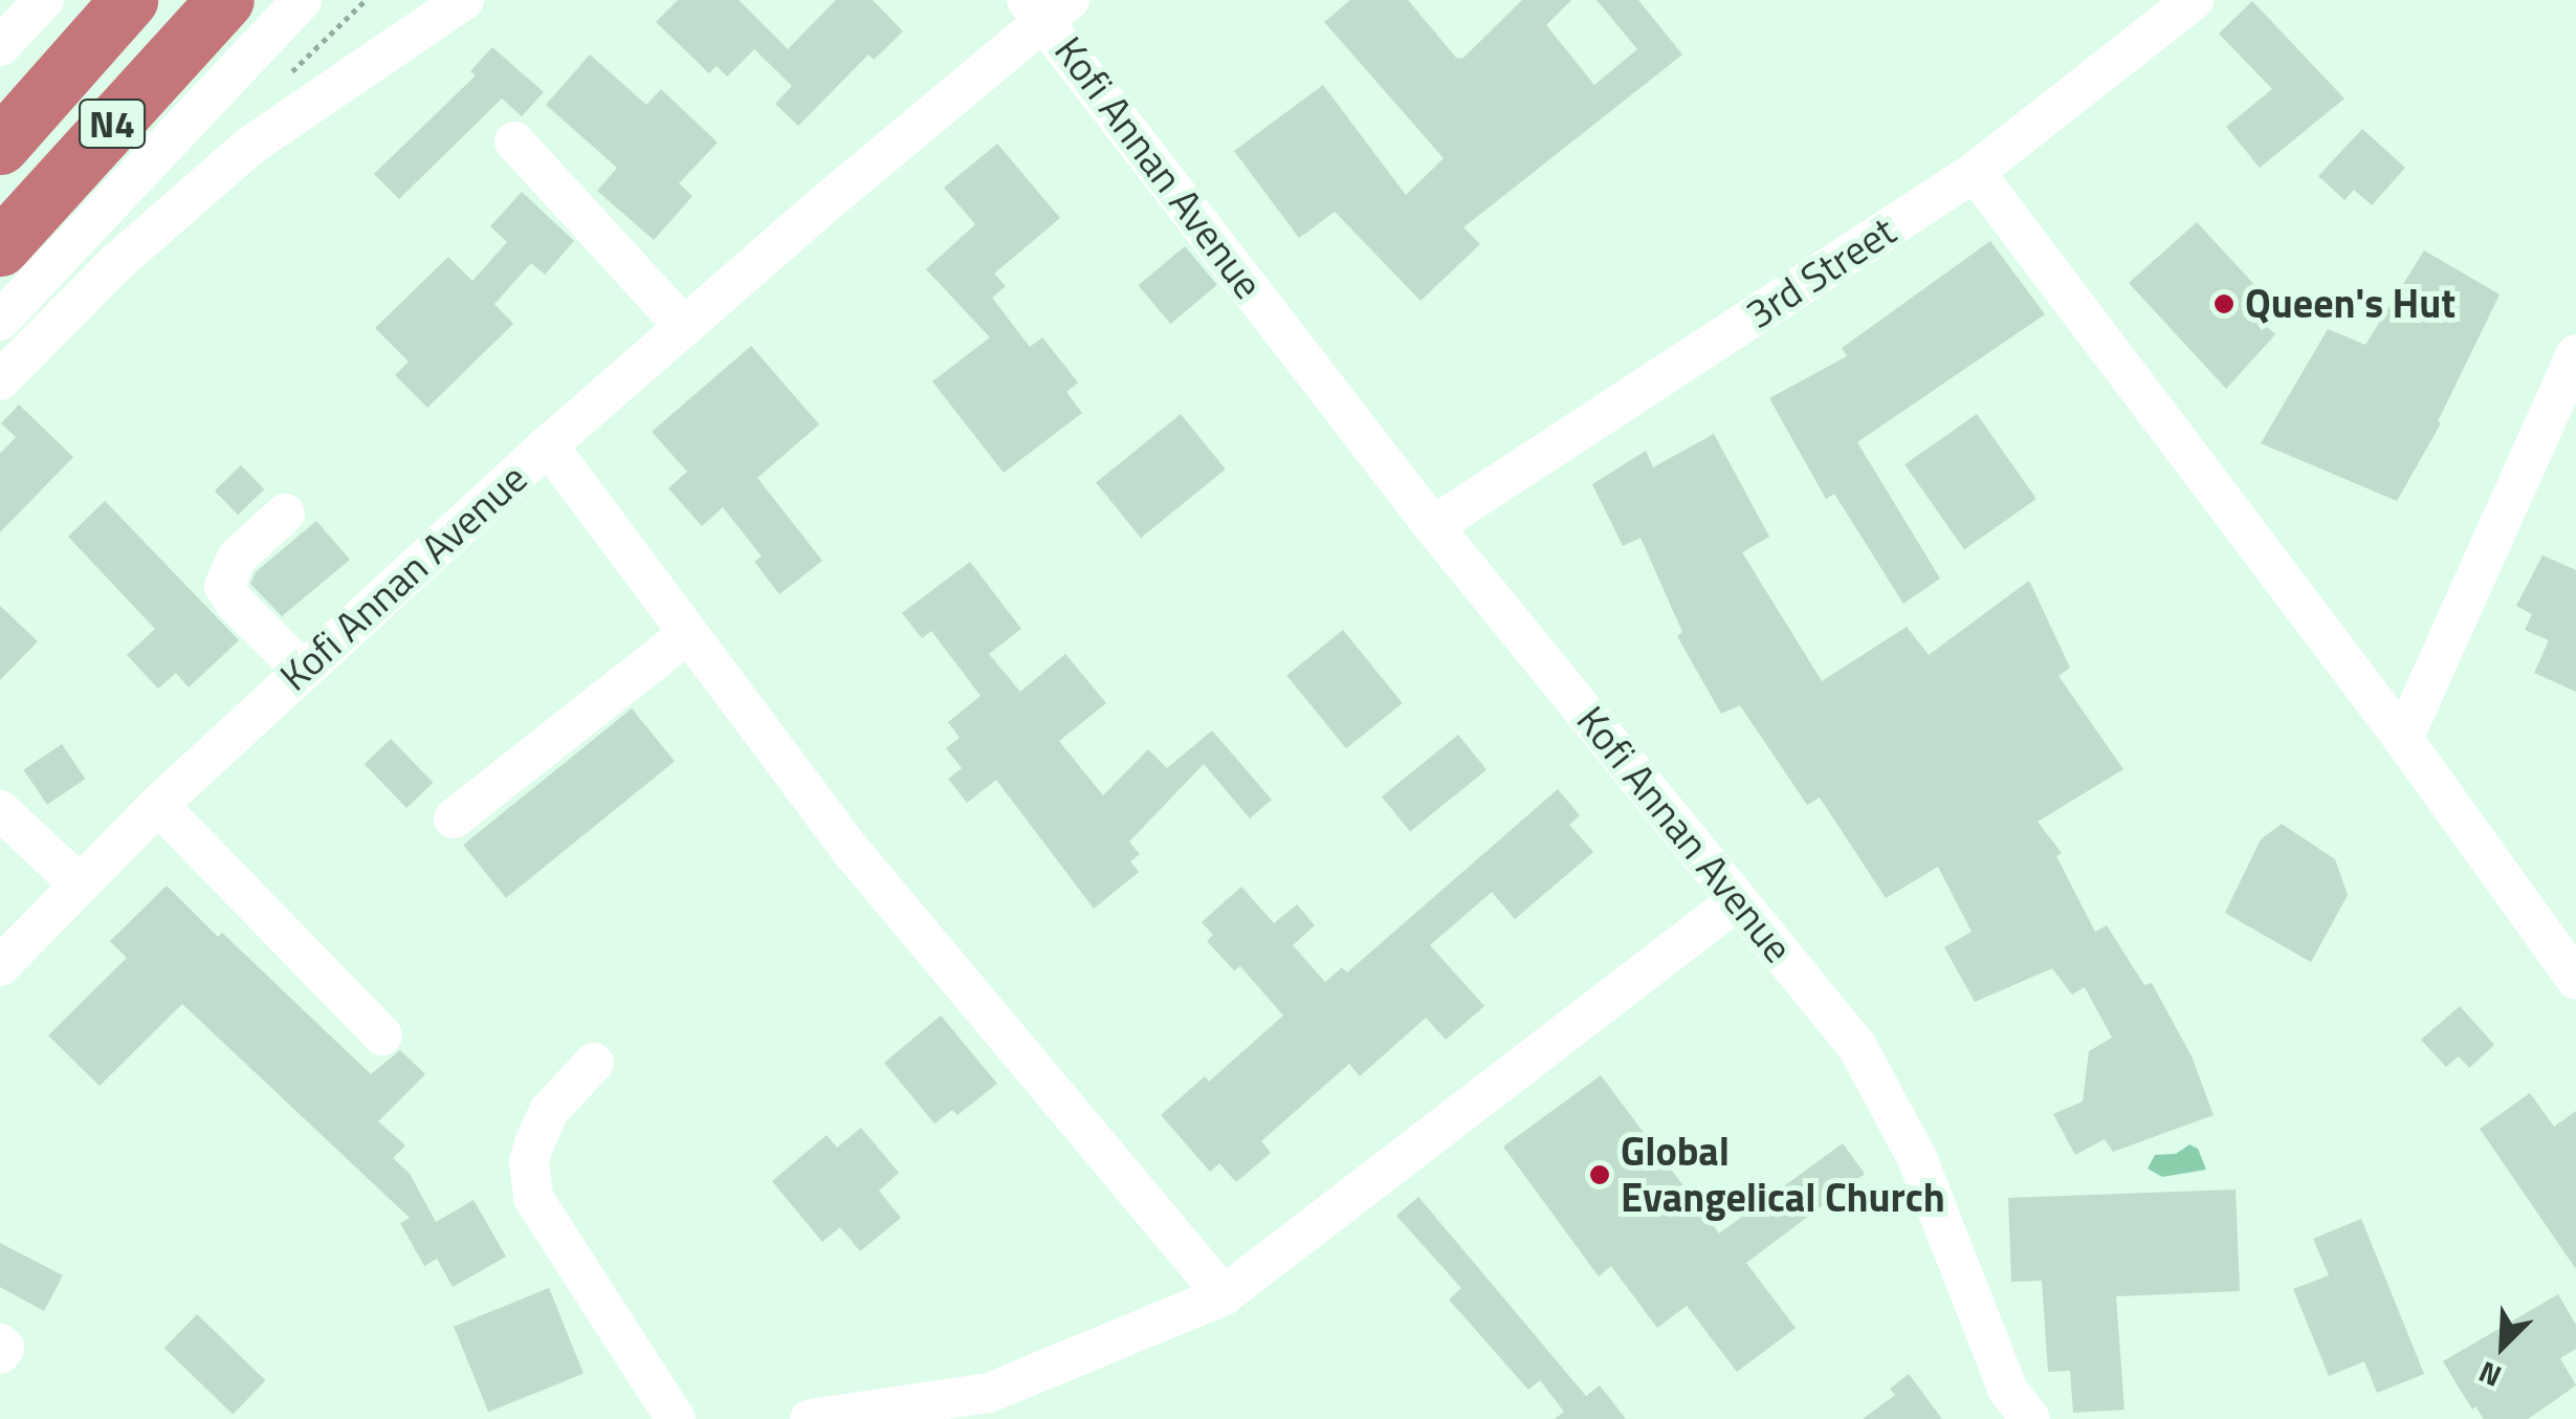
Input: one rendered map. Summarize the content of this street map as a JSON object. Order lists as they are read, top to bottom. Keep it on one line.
{"streets":{"highway":["N4"],"street":["Kofi Annan Avenue","3rd Street"]},"crossings":[["Kofi Annan Avenue","3rd Street"]],"places":["Queen's Hut","Global Evangelical Church"],"north":"bottom left"}
